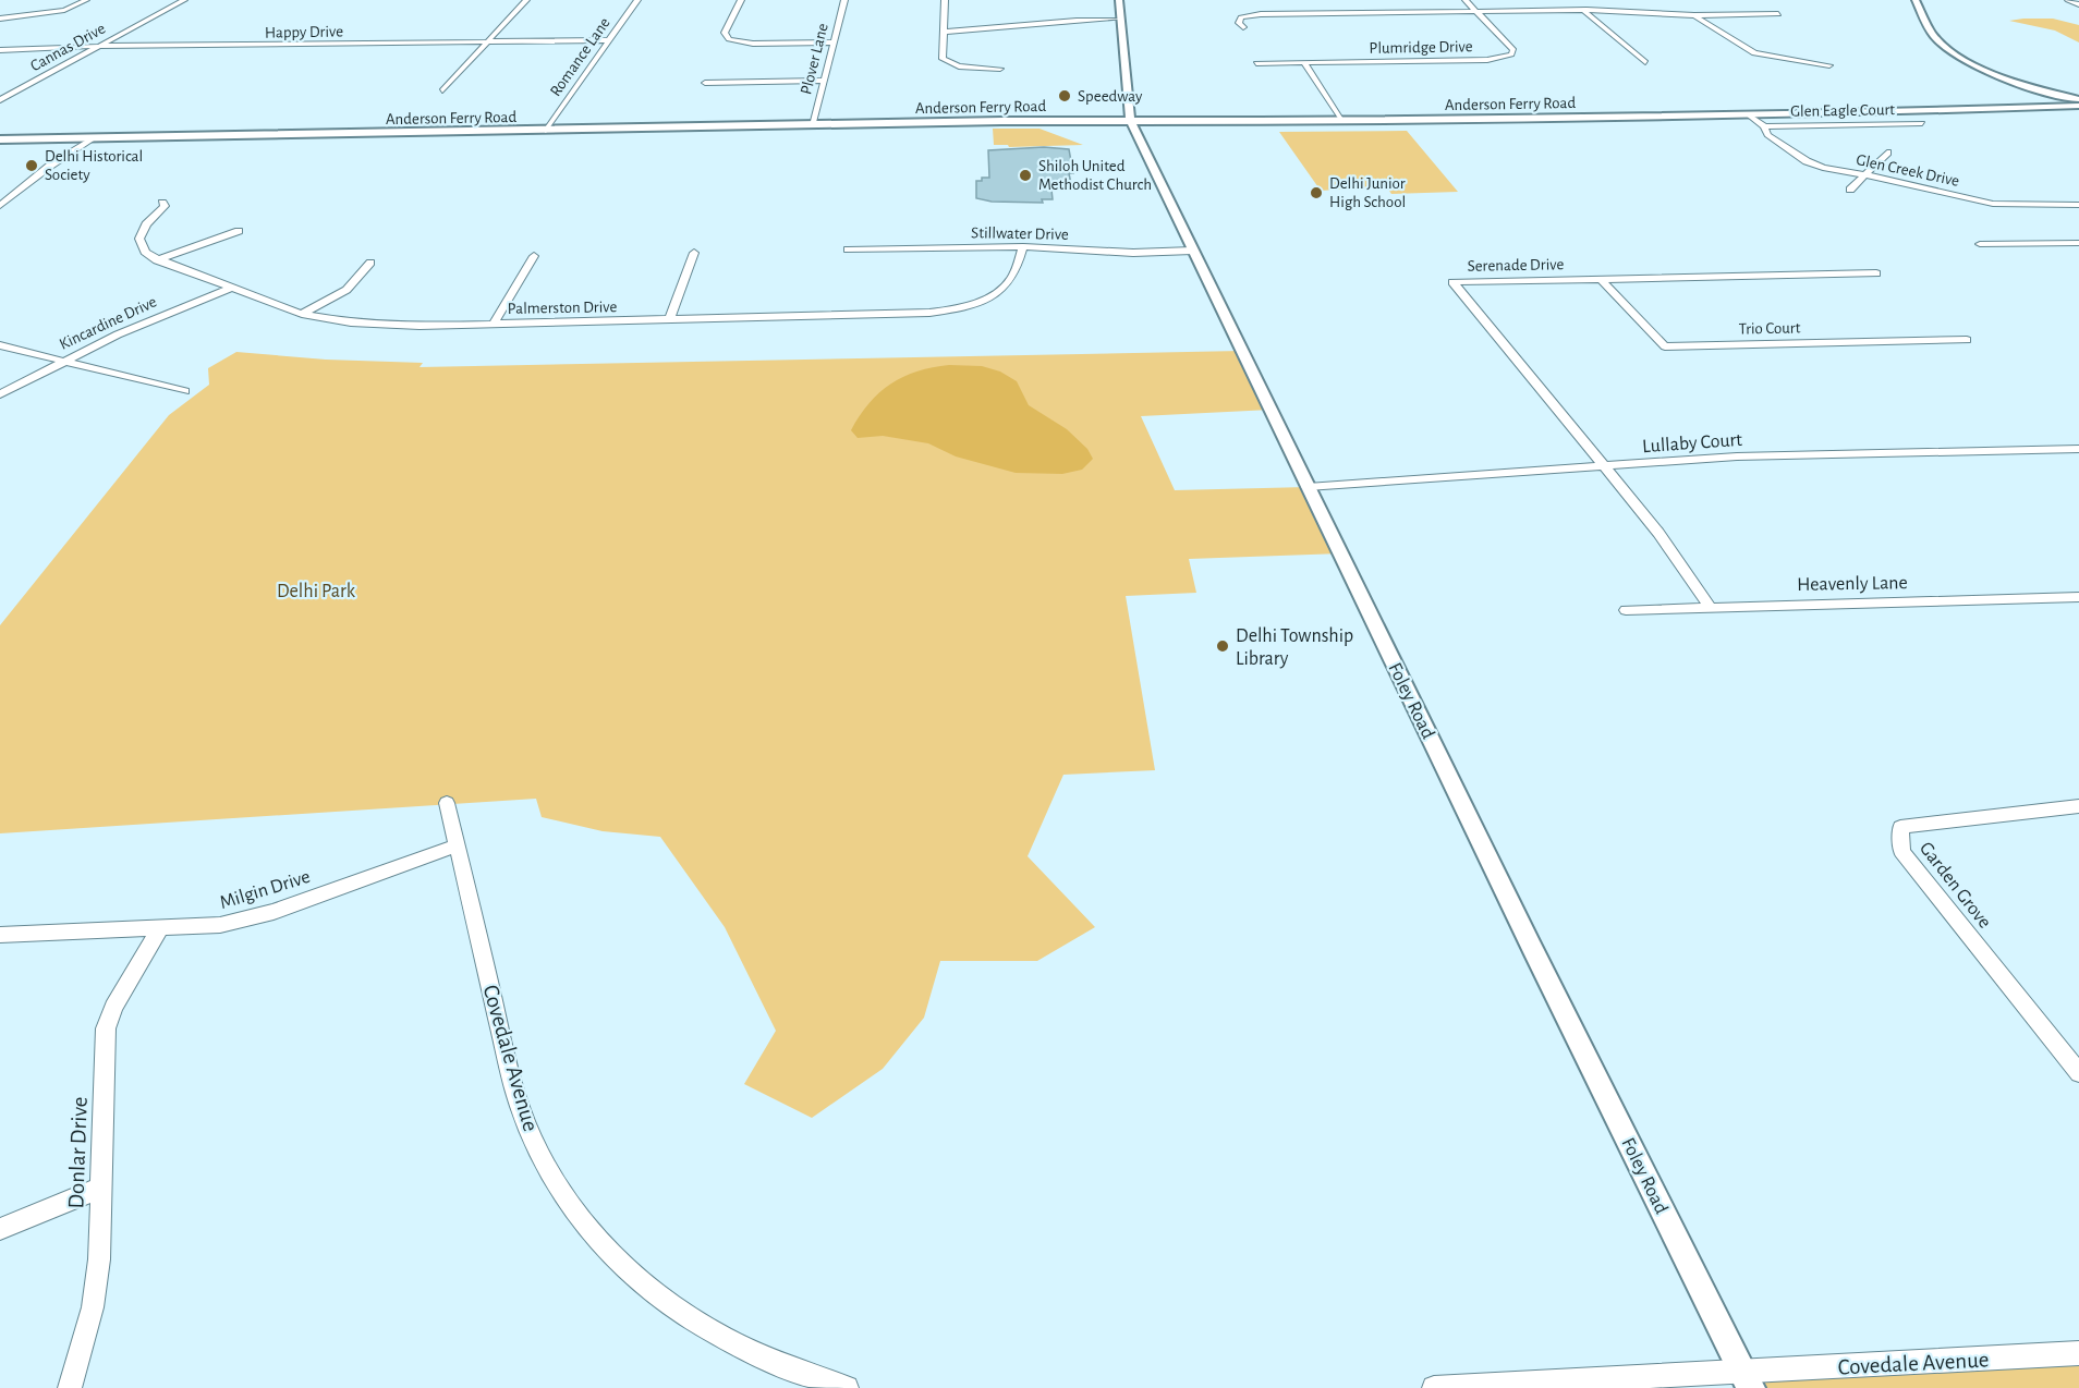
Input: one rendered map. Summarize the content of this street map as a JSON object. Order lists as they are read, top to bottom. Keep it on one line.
{"streets":{"street":["Happy Drive","Cannas Drive","Plumridge Drive","Romance Lane","Plover Lane","Anderson Ferry Road","Glen Eagle Court","Glen Creek Drive","Stillwater Drive","Serenade Drive","Palmerston Drive","Kincardine Drive","Trio Court","Lullaby Court","Heavenly Lane","Foley Road","Garden Grove","Milgin Drive","Covedale Avenue","Donlar Drive"]},"crossings":[["Happy Drive","Cannas Drive"],["Happy Drive","Romance Lane"],["Romance Lane","Anderson Ferry Road"],["Plover Lane","Anderson Ferry Road"],["Anderson Ferry Road","Glen Creek Drive"],["Anderson Ferry Road","Foley Road"],["Glen Eagle Court","Glen Creek Drive"],["Stillwater Drive","Palmerston Drive"],["Stillwater Drive","Foley Road"],["Serenade Drive","Trio Court"],["Serenade Drive","Lullaby Court"],["Serenade Drive","Heavenly Lane"],["Palmerston Drive","Kincardine Drive"],["Lullaby Court","Foley Road"],["Foley Road","Covedale Avenue"],["Milgin Drive","Covedale Avenue"],["Milgin Drive","Donlar Drive"]],"parks":["Delhi Park"],"places":["Speedway","Delhi Historical Society","Shiloh United Methodist Church","Delhi Junior High School","Delhi Township Library"]}
